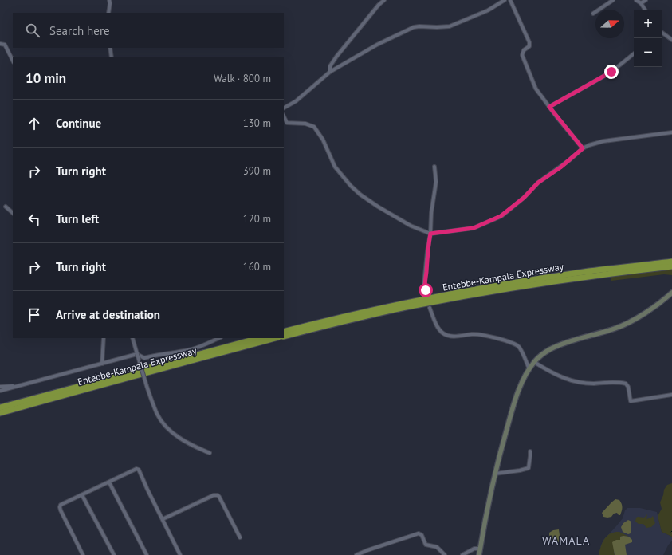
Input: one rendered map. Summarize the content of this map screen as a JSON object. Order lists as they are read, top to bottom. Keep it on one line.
{"streets":{"highway":["Entebbe-Kampala Expressway"]},"districts":["WAMALA"],"north":"right","page":{"map_buttons":["+","−"],"search":"Search here","heading":["10 min","Walk · 800 m"],"list":[["Continue","130 m"],["Turn right","390 m"],["Turn left","120 m"],["Turn right","160 m"],"Arrive at destination"]}}
